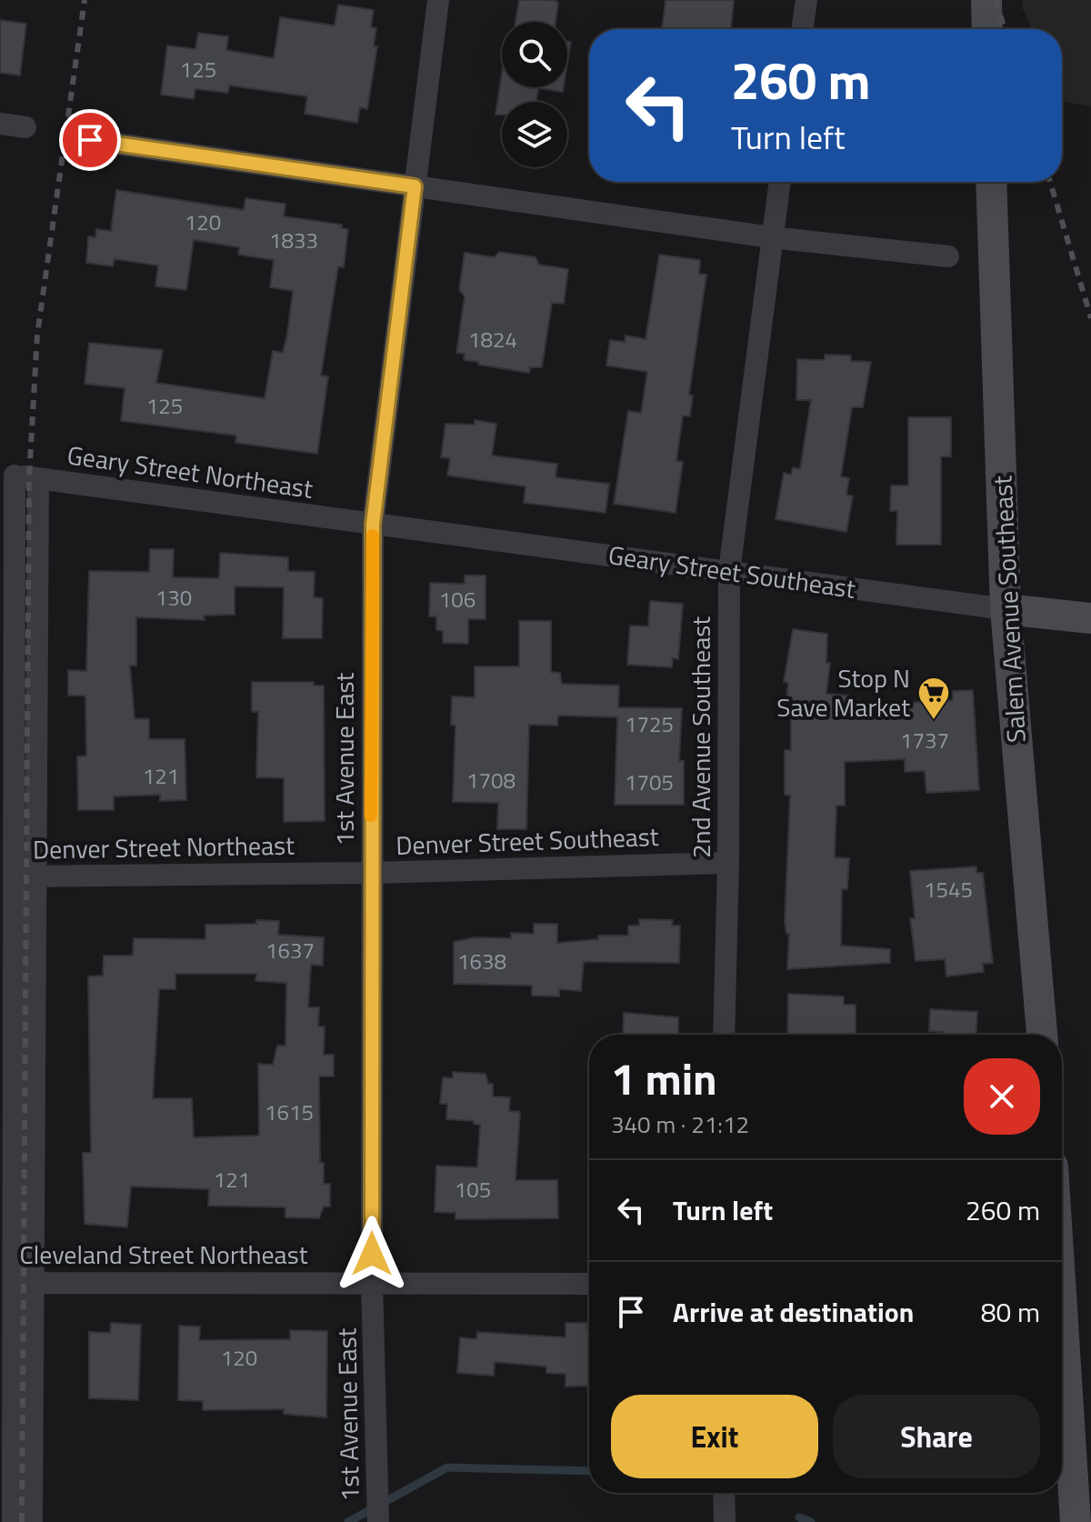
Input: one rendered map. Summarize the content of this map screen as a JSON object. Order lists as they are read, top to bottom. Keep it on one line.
{"streets":{"main road":["Geary Street Southeast","Salem Avenue Southeast"],"street":["Geary Street Northeast","2nd Avenue Southeast","1st Avenue East","Denver Street Southeast","Denver Street Northeast","Cleveland Street Northeast"]},"crossings":[["Geary Street Northeast","Geary Street Southeast"],["Geary Street Northeast","1st Avenue East"],["Geary Street Southeast","Salem Avenue Southeast"],["Geary Street Southeast","2nd Avenue Southeast"],["Geary Street Southeast","1st Avenue East"],["2nd Avenue Southeast","Denver Street Southeast"],["1st Avenue East","Denver Street Southeast"],["1st Avenue East","Denver Street Northeast"],["1st Avenue East","Cleveland Street Northeast"],["Denver Street Southeast","Denver Street Northeast"]],"places":{"supermarket":["Stop N Save Market"]},"house_numbers":["125","120","1833","1824","125","130","106","1725","1737","121","1708","1705","1545","1637","1638","1615","121","105","120"],"page":{"turn":["260 m","Turn left"],"heading":["1 min","340 m · 21:12"],"list":[{"name":"Turn left","value":"260 m"},{"name":"Arrive at destination","value":"80 m"}],"buttons":["Exit","Share"]}}
